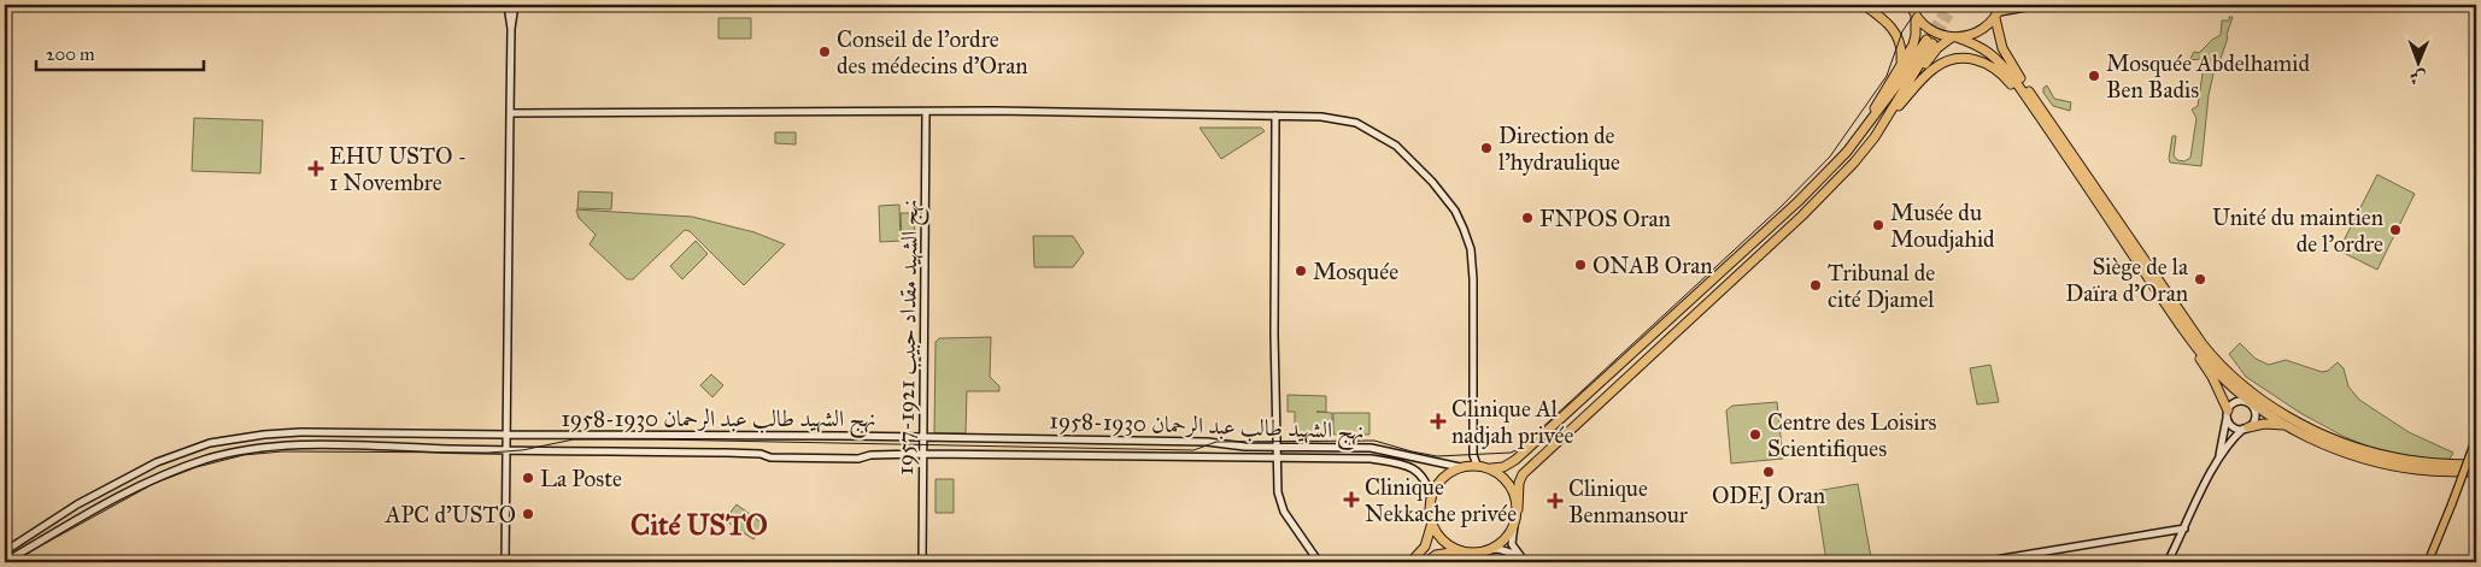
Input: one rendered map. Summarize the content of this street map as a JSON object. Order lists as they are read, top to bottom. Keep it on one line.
{"streets":{"main road":["نهج الشهيد مقداد حبيب 1921-1957","نهج الشهيد طالب عبد الرحمان 1930-1958"]},"crossings":[["نهج الشهيد مقداد حبيب 1921-1957","نهج الشهيد طالب عبد الرحمان 1930-1958"]],"districts":["Cité USTO"],"places":{"other":["Conseil de l'ordre des médecins d'Oran","Mosquée Abdelhamid Ben Badis","Direction de l'hydraulique","FNPOS Oran","Musée du Moudjahid","Unité du maintien de l'ordre","ONAB Oran","Mosquée","Siège de la Daïra d'Oran","Tribunal de cité Djamel","Centre des Loisirs Scientifiques","ODEJ Oran","La Poste","APC d'USTO"],"health":["EHU USTO - 1 Novembre","Clinique Al nadjah privée","Clinique Nekkache privée","Clinique Benmansour"]},"scale_bar":"200 m","north":"bottom"}
